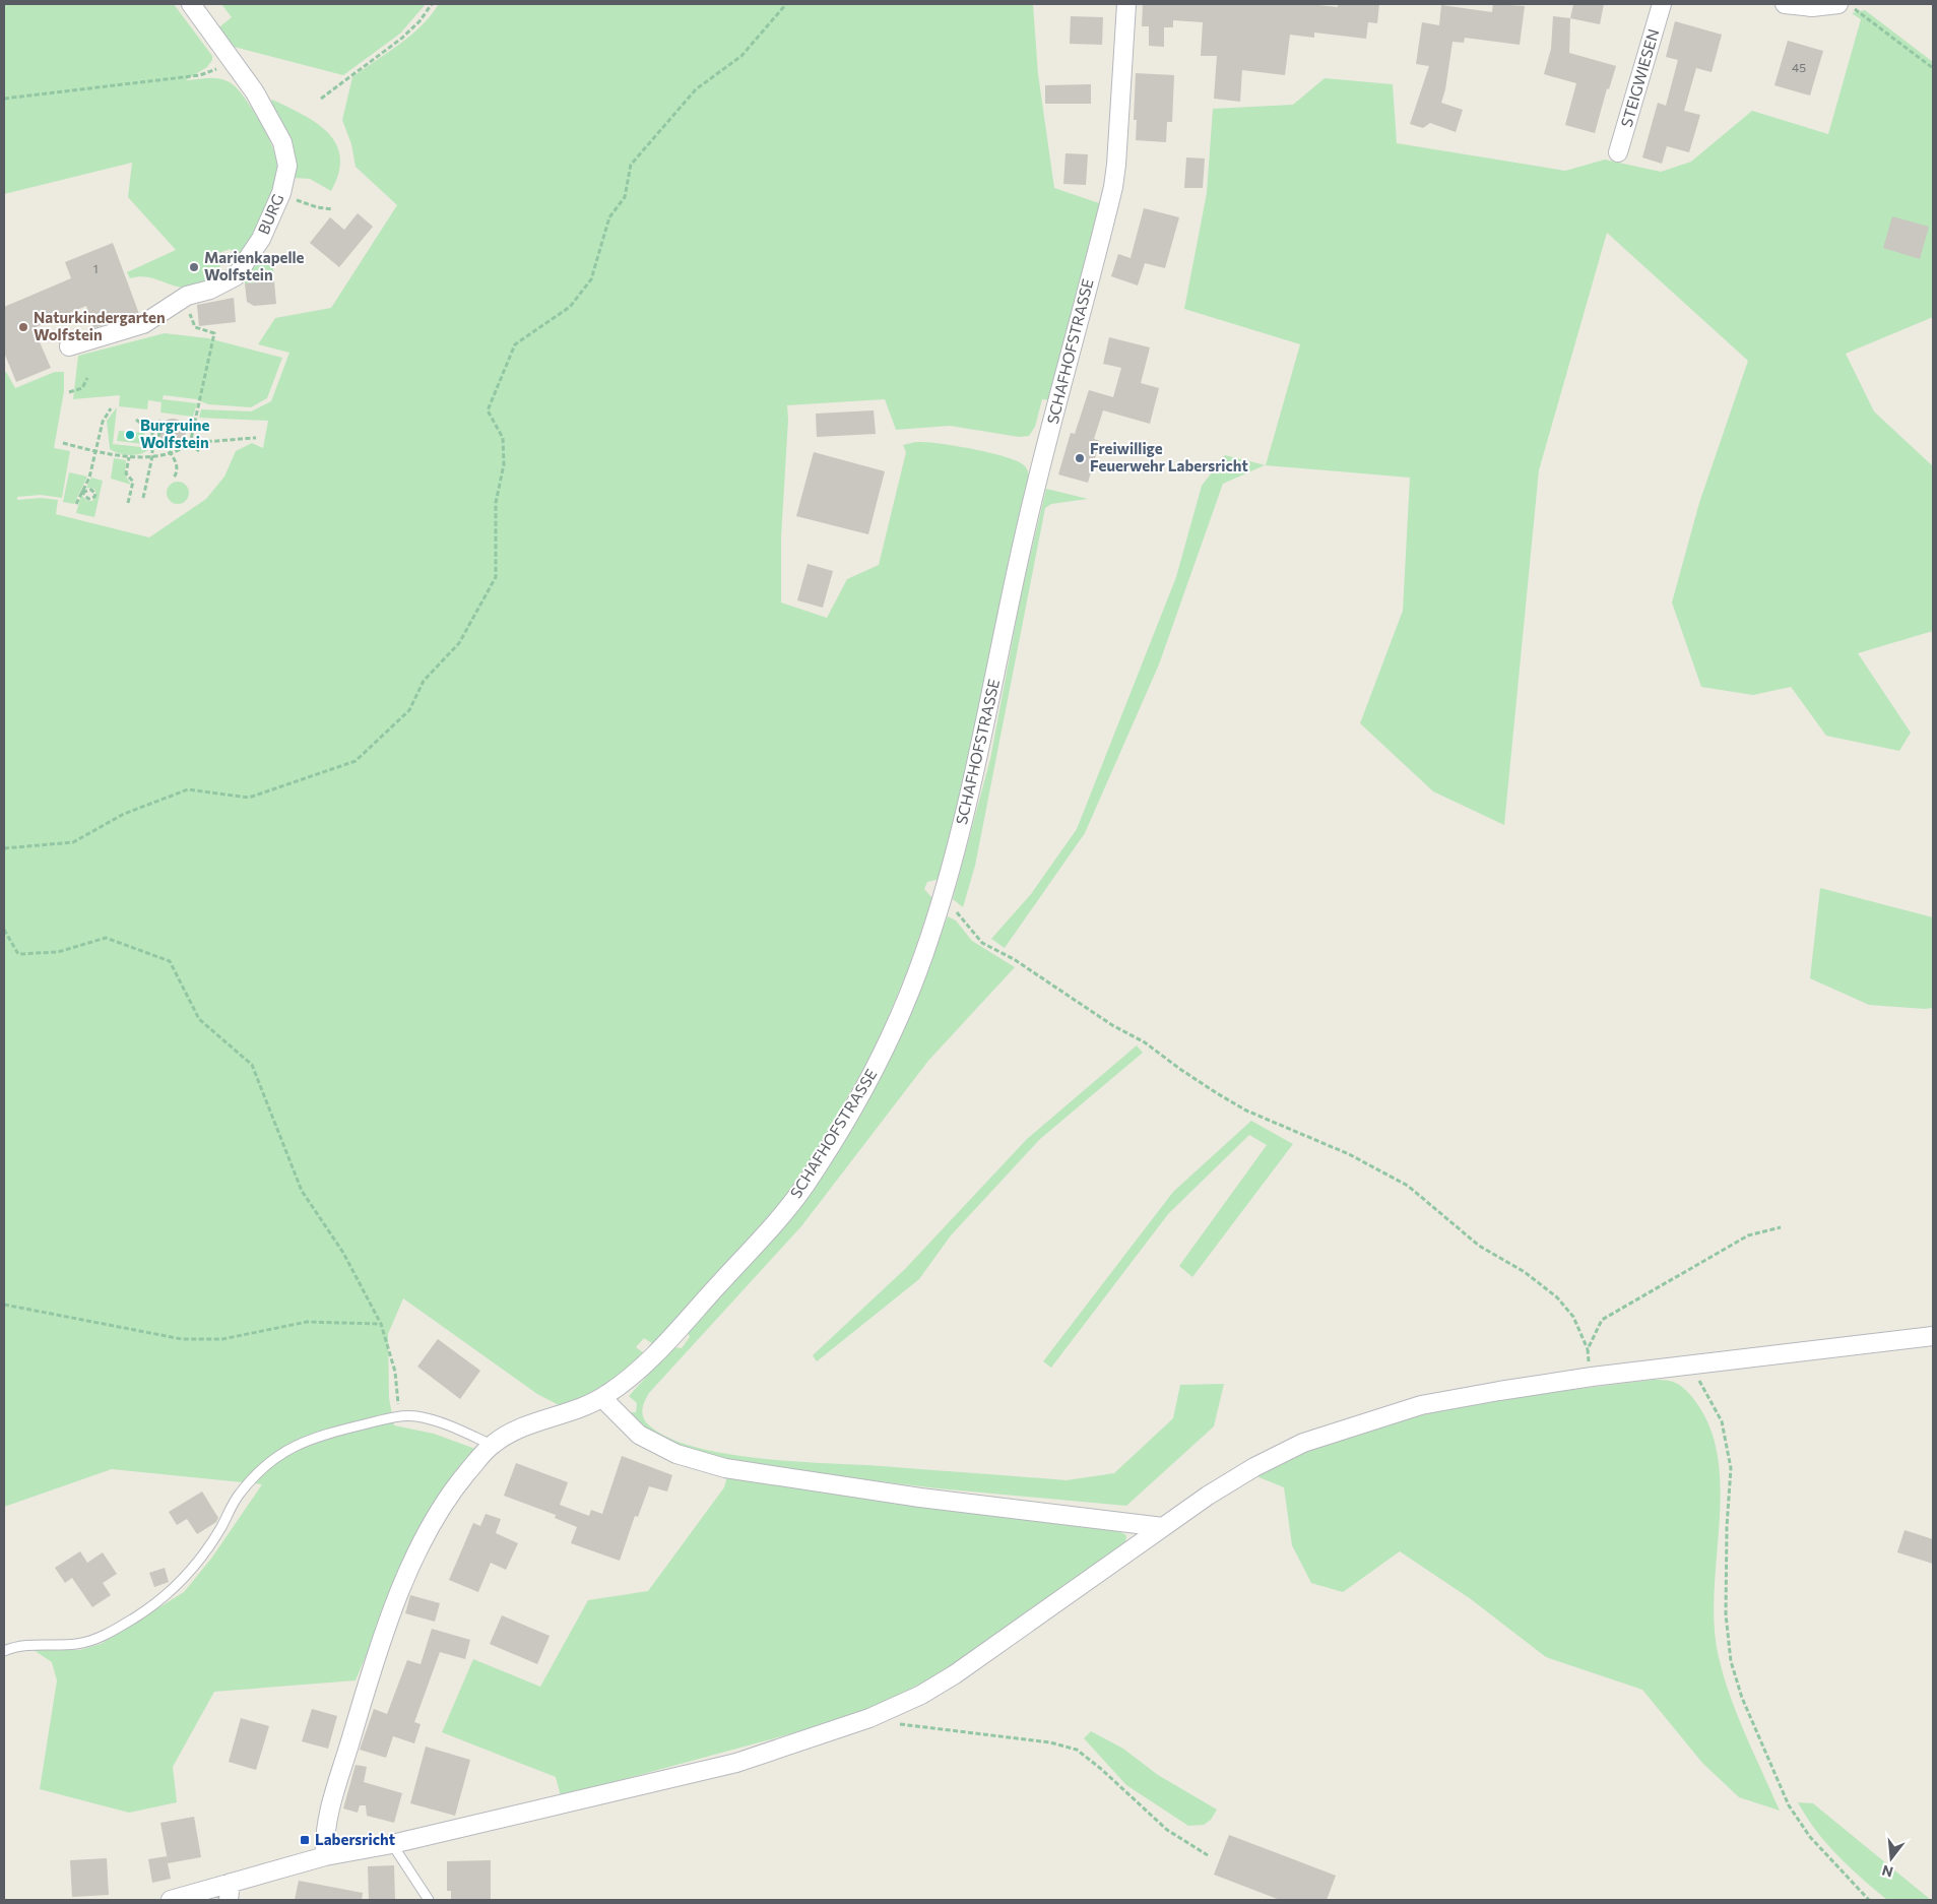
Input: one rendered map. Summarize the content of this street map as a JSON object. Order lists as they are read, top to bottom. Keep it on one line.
{"streets":{"street":["STEIGWIESEN","BURG","SCHAFHOFSTRASSE"]},"places":{"other":["Marienkapelle Wolfstein","Naturkindergarten Wolfstein","Burgruine Wolfstein","Freiwillige Feuerwehr Labersricht"],"transit":["Labersricht"]},"house_numbers":["45","1"],"north":"bottom"}
